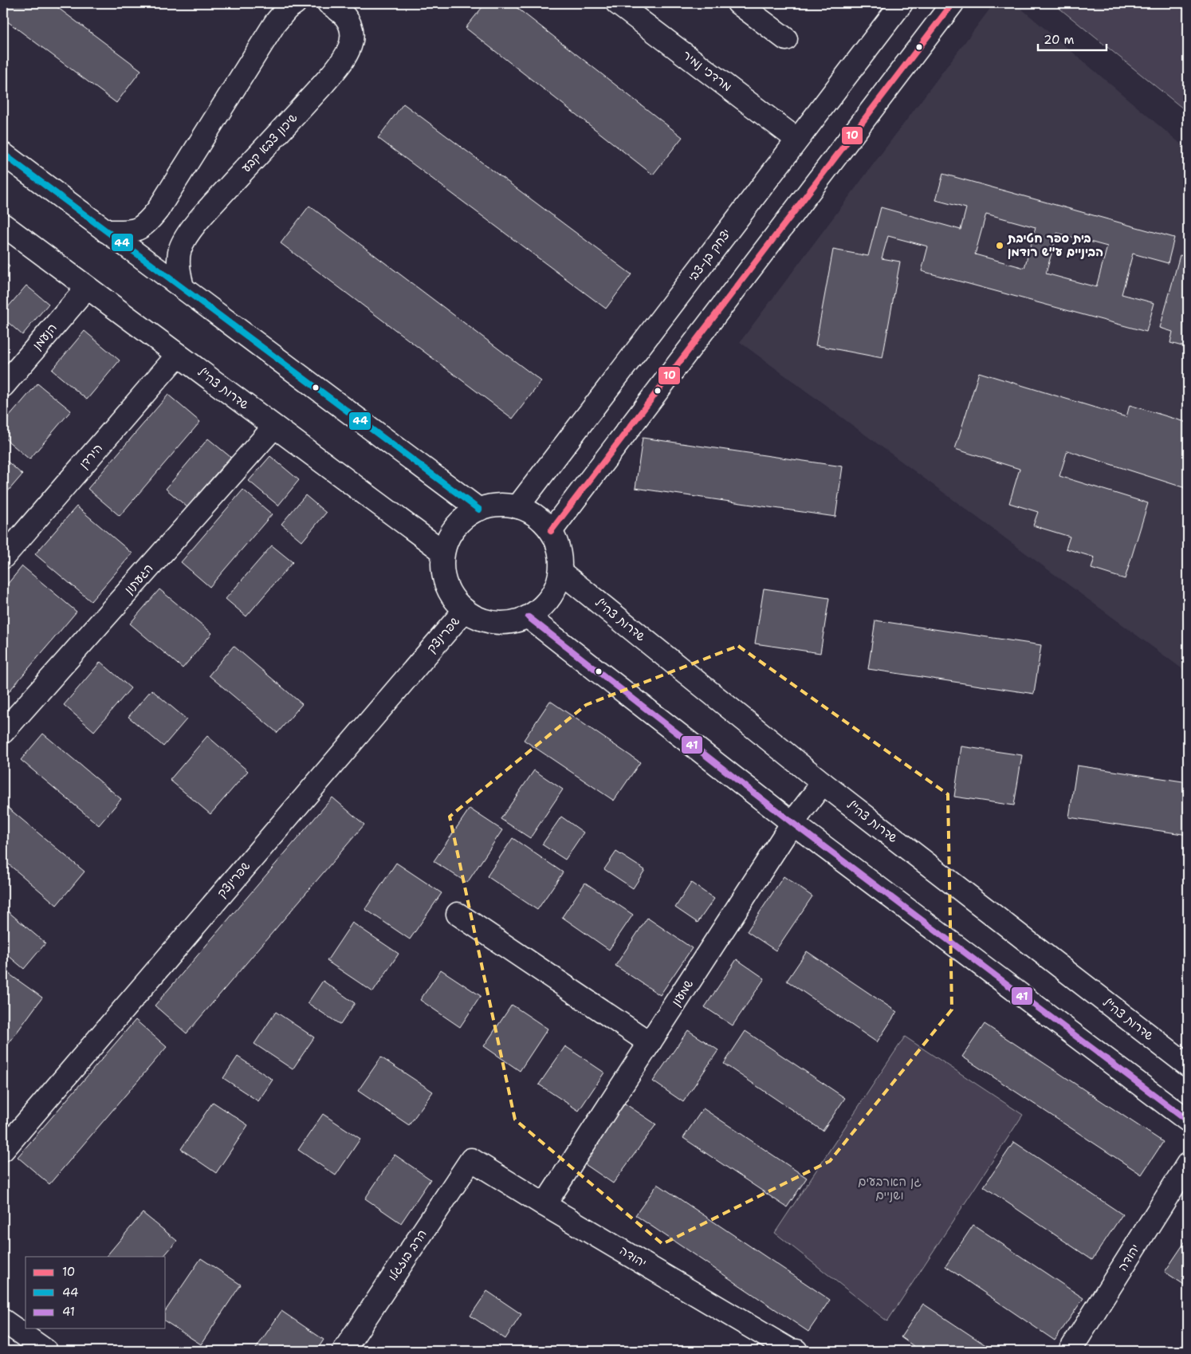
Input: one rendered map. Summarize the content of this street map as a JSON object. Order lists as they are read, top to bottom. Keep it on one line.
{"streets":{"street":["מרדכי נמיר","שיכון צבא קבע","יצחק בן-צבי","הנעמן","שדרות צה\"ל","הירדן","הגעתון","שפרינצק","שמעון","הרב בוזגלו","יהודה"]},"crossings":[["מרדכי נמיר","יצחק בן-צבי"],["יצחק בן-צבי","שדרות צה\"ל"],["יצחק בן-צבי","שפרינצק"],["הנעמן","שדרות צה\"ל"],["שדרות צה\"ל","הירדן"],["שדרות צה\"ל","הגעתון"],["שדרות צה\"ל","שפרינצק"],["שדרות צה\"ל","שמעון"],["שמעון","יהודה"],["הרב בוזגלו","יהודה"]],"parks":["גן הארבעים ושניים"],"places":["בית ספר חטיבת הביניים ע\"ש רודמן"],"lines":["transit line 10","transit line 44","transit line 41"],"legend":["10","44","41"],"scale_bar":"20 m"}
